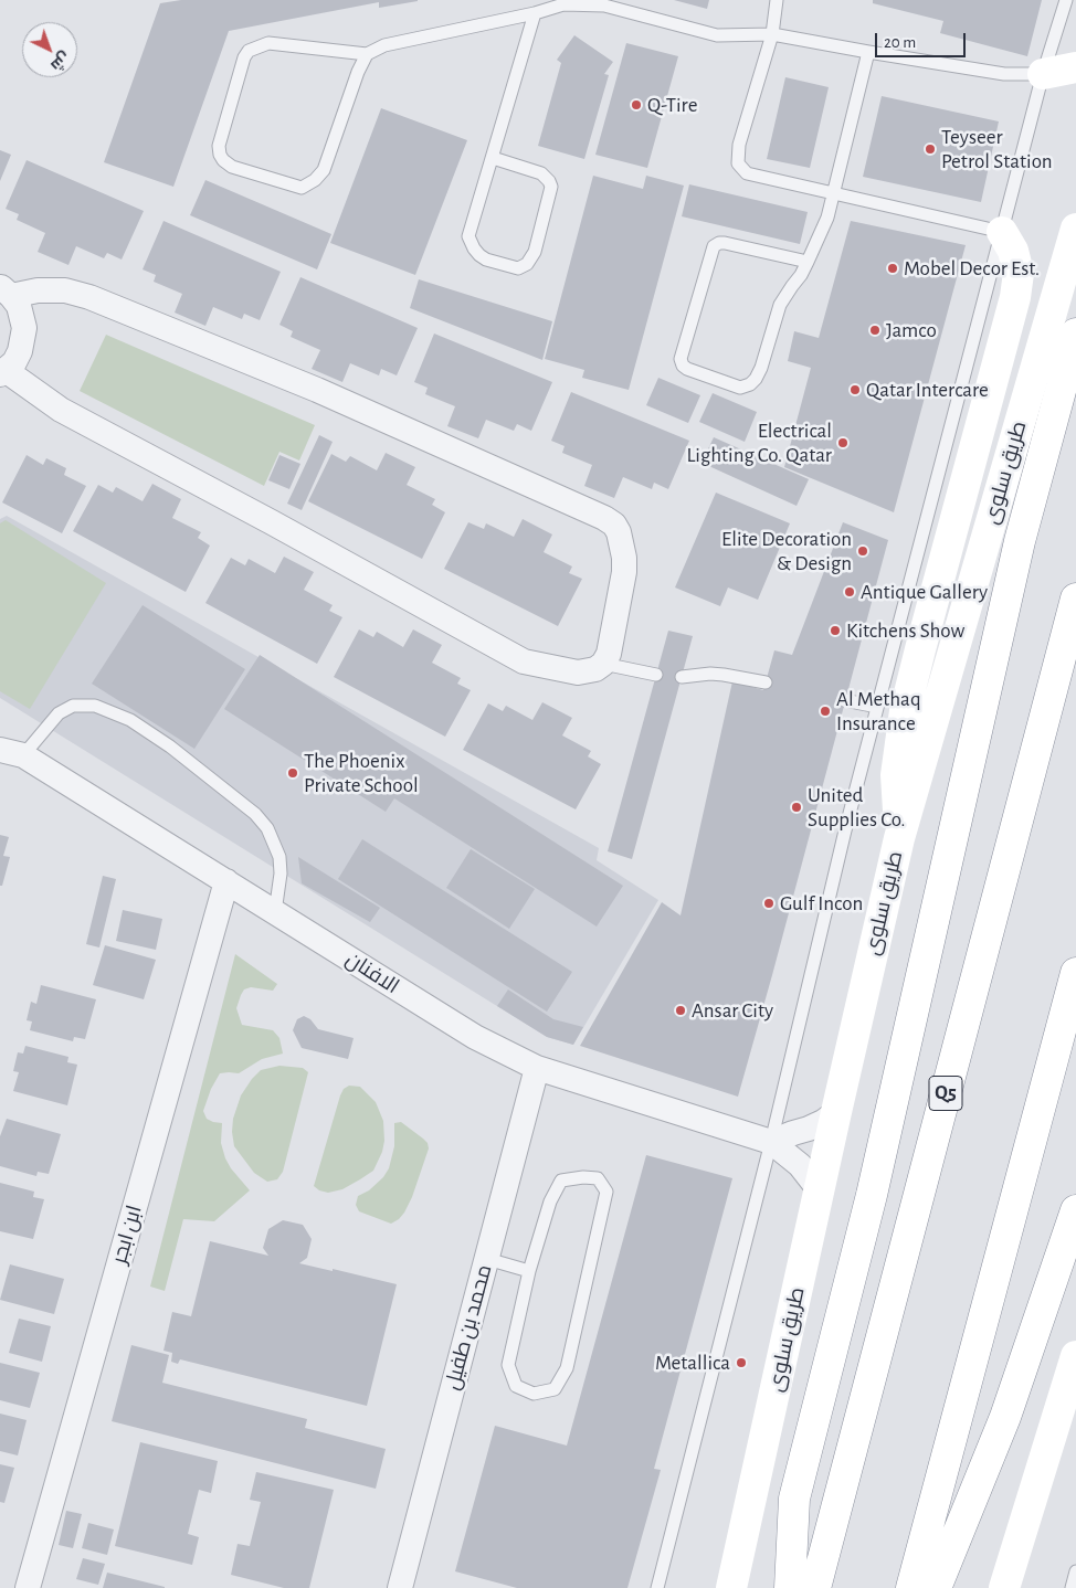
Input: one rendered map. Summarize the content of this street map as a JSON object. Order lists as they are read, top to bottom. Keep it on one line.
{"streets":{"main road":["طريق سلوى","Q5"],"street":["الافنان","ابن ابجر","محمد بن طفيل"]},"crossings":[["طريق سلوى","الافنان"],["الافنان","ابن ابجر"],["الافنان","محمد بن طفيل"]],"places":["Q-Tire","Teyseer Petrol Station","Mobel Decor Est.","Jamco","Qatar Intercare","Electrical Lighting Co. Qatar","Elite Decoration & Design","Antique Gallery","Kitchens Show","Al Methaq Insurance","The Phoenix Private School","United Supplies Co.","Gulf Incon","Ansar City","Metallica"],"scale_bar":"20 m","north":"bottom right"}
